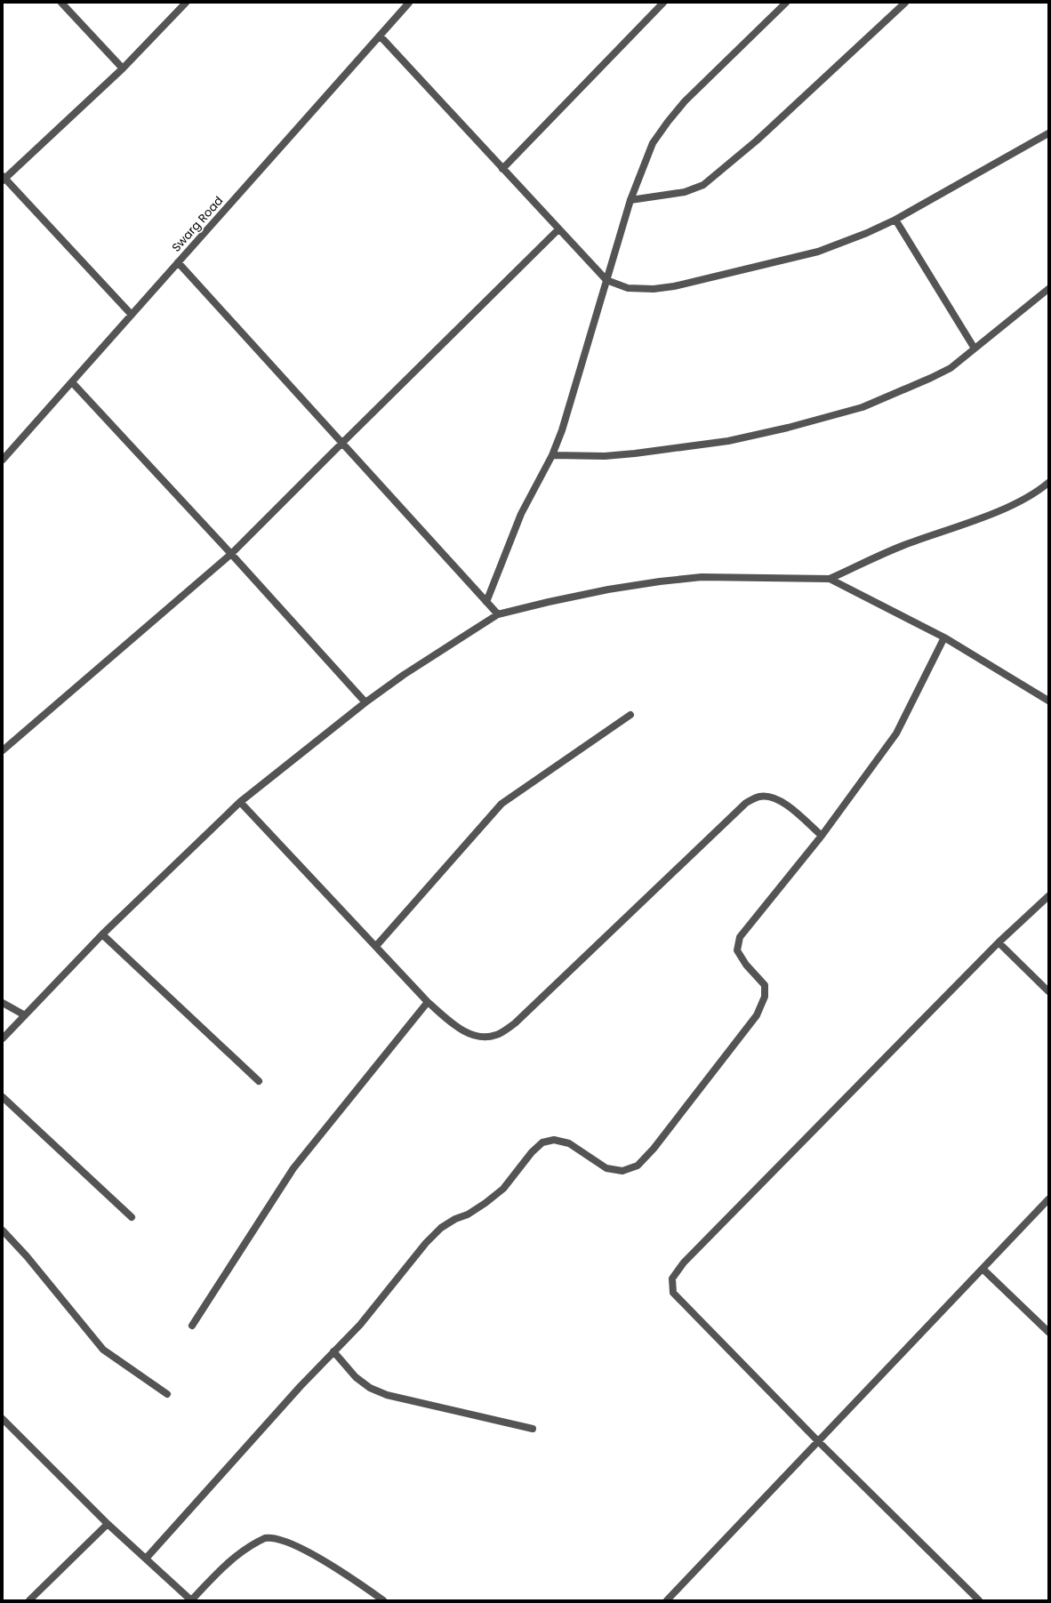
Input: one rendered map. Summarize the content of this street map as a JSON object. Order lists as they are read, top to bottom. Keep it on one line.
{"streets":{"street":["Swarg Road"]}}
